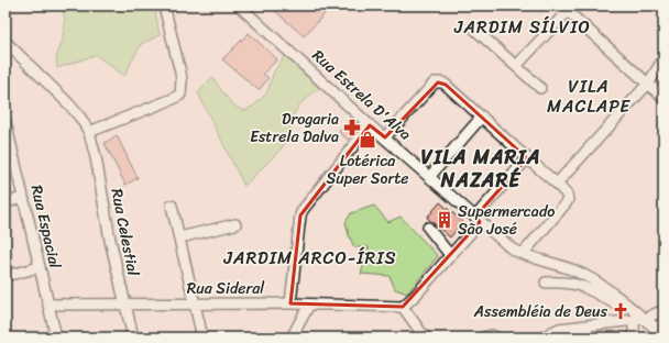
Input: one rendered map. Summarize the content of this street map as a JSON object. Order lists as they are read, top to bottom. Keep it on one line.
{"streets":{"street":["Rua Estrela D'Alva","Rua Espacial","Rua Celestial","Rua Sideral"]},"crossings":[["Rua Espacial","Rua Sideral"],["Rua Celestial","Rua Sideral"]],"districts":["JARDIM SÍLVIO","VILA MACLAPE","VILA MARIA NAZARÉ","JARDIM ARCO-ÍRIS"],"places":{"pharmacy":["Drogaria Estrela Dalva"],"shop":["Lotérica Super Sorte"],"building":["Supermercado São José"],"church":["Assembléia de Deus"]}}
